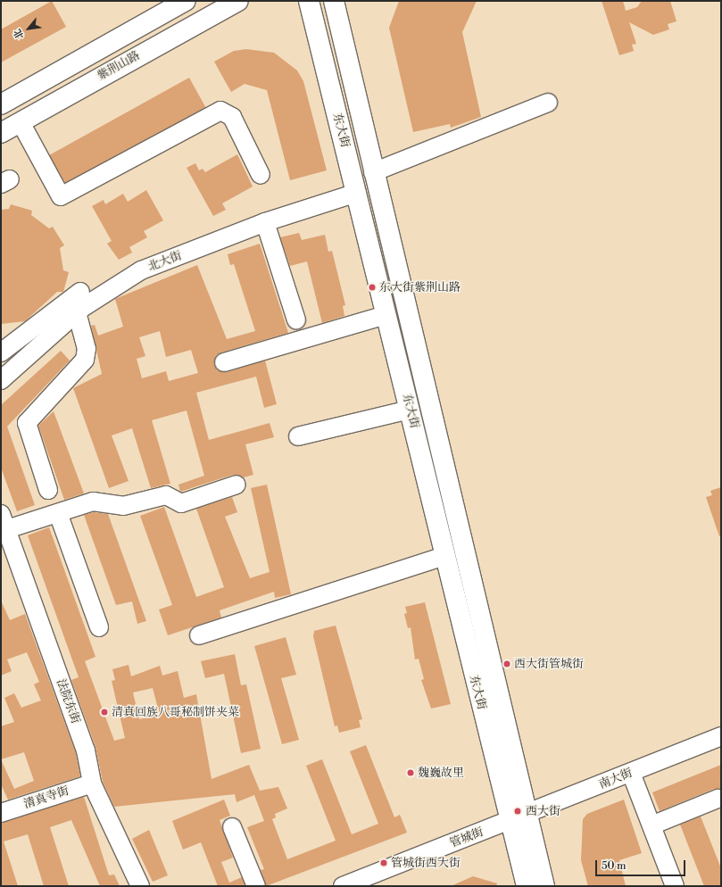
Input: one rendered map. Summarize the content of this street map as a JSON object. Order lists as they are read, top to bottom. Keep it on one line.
{"streets":{"main road":["紫荆山路","东大街"],"street":["北大街","法院东街","南大街","清真寺街","管城街"]},"crossings":[["东大街","北大街"],["东大街","南大街"],["东大街","管城街"],["法院东街","清真寺街"],["南大街","管城街"]],"places":["东大街紫荆山路","西大街管城街","清真回族八哥秘制饼夹菜","魏巍故里","西大街","管城街西大街"],"scale_bar":"50 m","north":"bottom left"}
